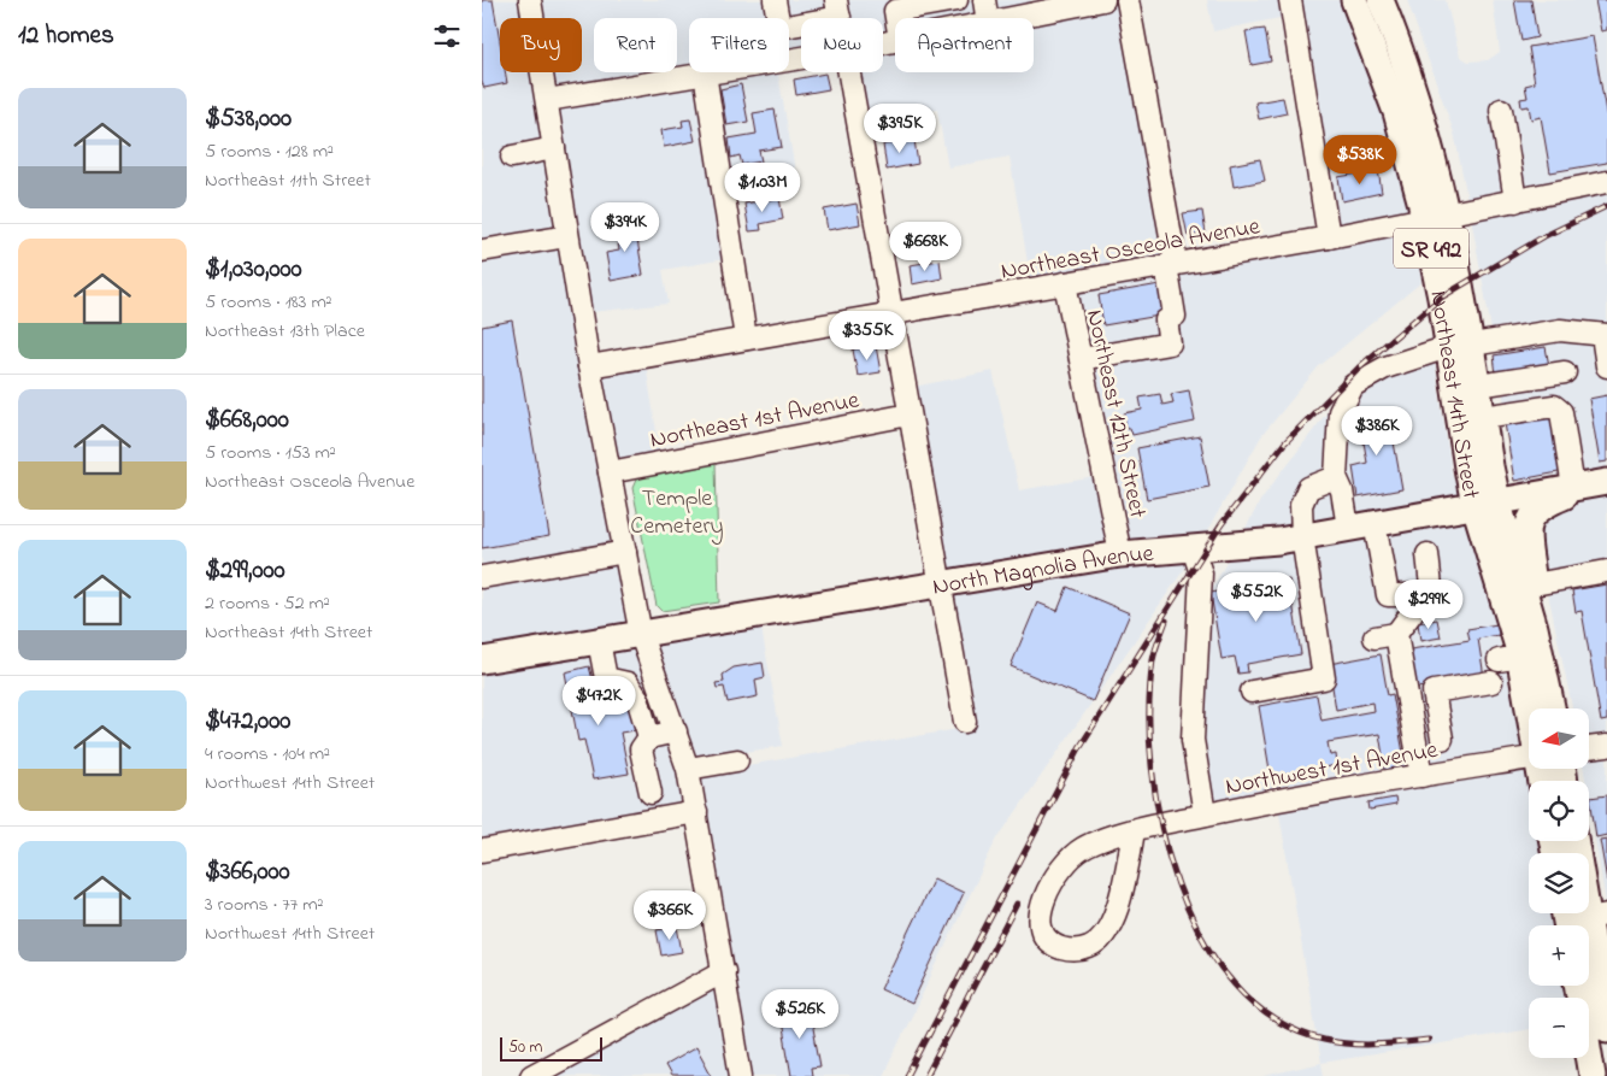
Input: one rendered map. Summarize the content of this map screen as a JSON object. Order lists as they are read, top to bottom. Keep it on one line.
{"streets":{"main road":["SR 492","Northeast 14th Street","North Magnolia Avenue"],"street":["Northeast Osceola Avenue","Northeast 12th Street","Northeast 1st Avenue","Northwest 1st Avenue"]},"crossings":[["Northeast Osceola Avenue","SR 492"],["Northeast Osceola Avenue","Northeast 12th Street"],["SR 492","Northeast 14th Street"],["SR 492","North Magnolia Avenue"],["Northeast 14th Street","North Magnolia Avenue"],["Northeast 12th Street","North Magnolia Avenue"]],"parks":["Temple Cemetery"],"scale_bar":"50 m","north":"left","page":{"heading":"12 homes","chip":["Buy","Rent","Filters","New","Apartment"],"list":[{"name":"$538,000","note":"5 rooms · 128 m² · Northeast 11th Street"},{"name":"$1,030,000","note":"5 rooms · 183 m² · Northeast 13th Place"},{"name":"$668,000","note":"5 rooms · 153 m² · Northeast Osceola Avenue"},{"name":"$299,000","note":"2 rooms · 52 m² · Northeast 14th Street"},{"name":"$472,000","note":"4 rooms · 104 m² · Northwest 14th Street"},{"name":"$366,000","note":"3 rooms · 77 m² · Northwest 14th Street"}],"price":["$395K","$538K","$1.03M","$394K","$668K","$355K","$386K","$552K","$299K","$472K","$366K","$526K"],"map_buttons":["+","−"],"scale":"50 m"}}
